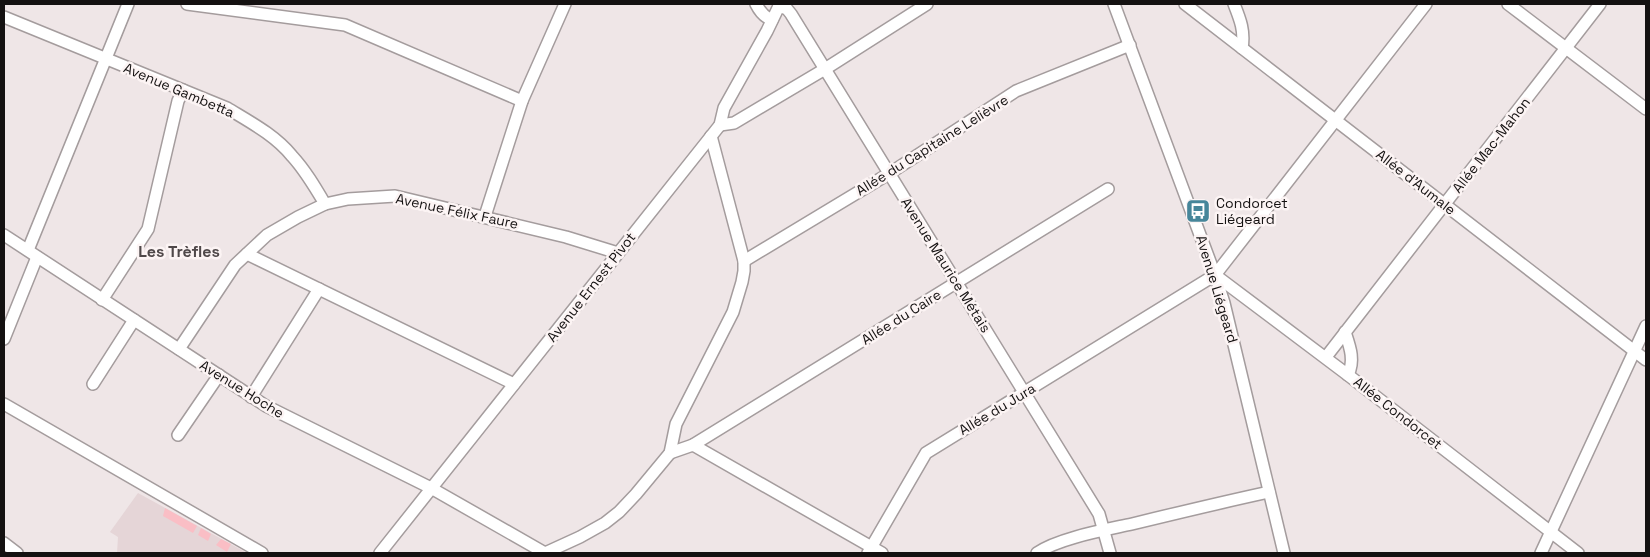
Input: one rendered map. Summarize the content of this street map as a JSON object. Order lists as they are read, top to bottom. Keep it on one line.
{"streets":{"street":["Avenue Gambetta","Allée du Capitaine Lelièvre","Allée Mac-Mahon","Allée d'Aumale","Avenue Félix Faure","Avenue Maurice Métais","Avenue Ernest Pivot","Avenue Liégeard","Allée du Caire","Avenue Hoche","Allée du Jura","Allée Condorcet"]},"crossings":[["Avenue Gambetta","Avenue Félix Faure"],["Allée du Capitaine Lelièvre","Avenue Maurice Métais"],["Allée du Capitaine Lelièvre","Avenue Liégeard"],["Allée Mac-Mahon","Allée d'Aumale"],["Allée Mac-Mahon","Allée Condorcet"],["Avenue Félix Faure","Avenue Ernest Pivot"],["Avenue Félix Faure","Avenue Hoche"],["Avenue Maurice Métais","Avenue Ernest Pivot"],["Avenue Maurice Métais","Allée du Caire"],["Avenue Maurice Métais","Allée du Jura"],["Avenue Ernest Pivot","Avenue Hoche"],["Avenue Liégeard","Allée du Jura"],["Avenue Liégeard","Allée Condorcet"],["Allée du Jura","Allée Condorcet"]],"districts":["Les Trèfles"],"places":{"bus stop":["Condorcet Liégeard"]}}
